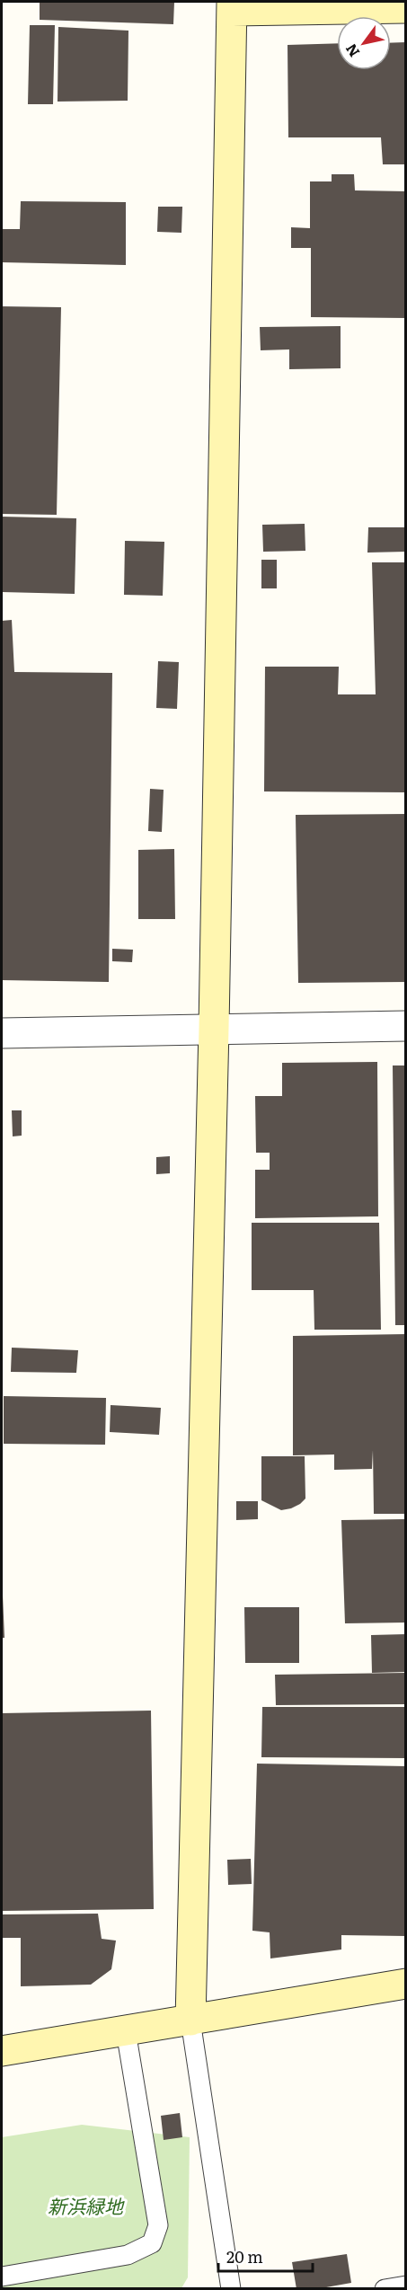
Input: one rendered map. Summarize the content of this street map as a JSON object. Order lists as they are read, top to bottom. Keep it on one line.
{"parks":["新浜緑地"],"scale_bar":"20 m","north":"bottom left"}
